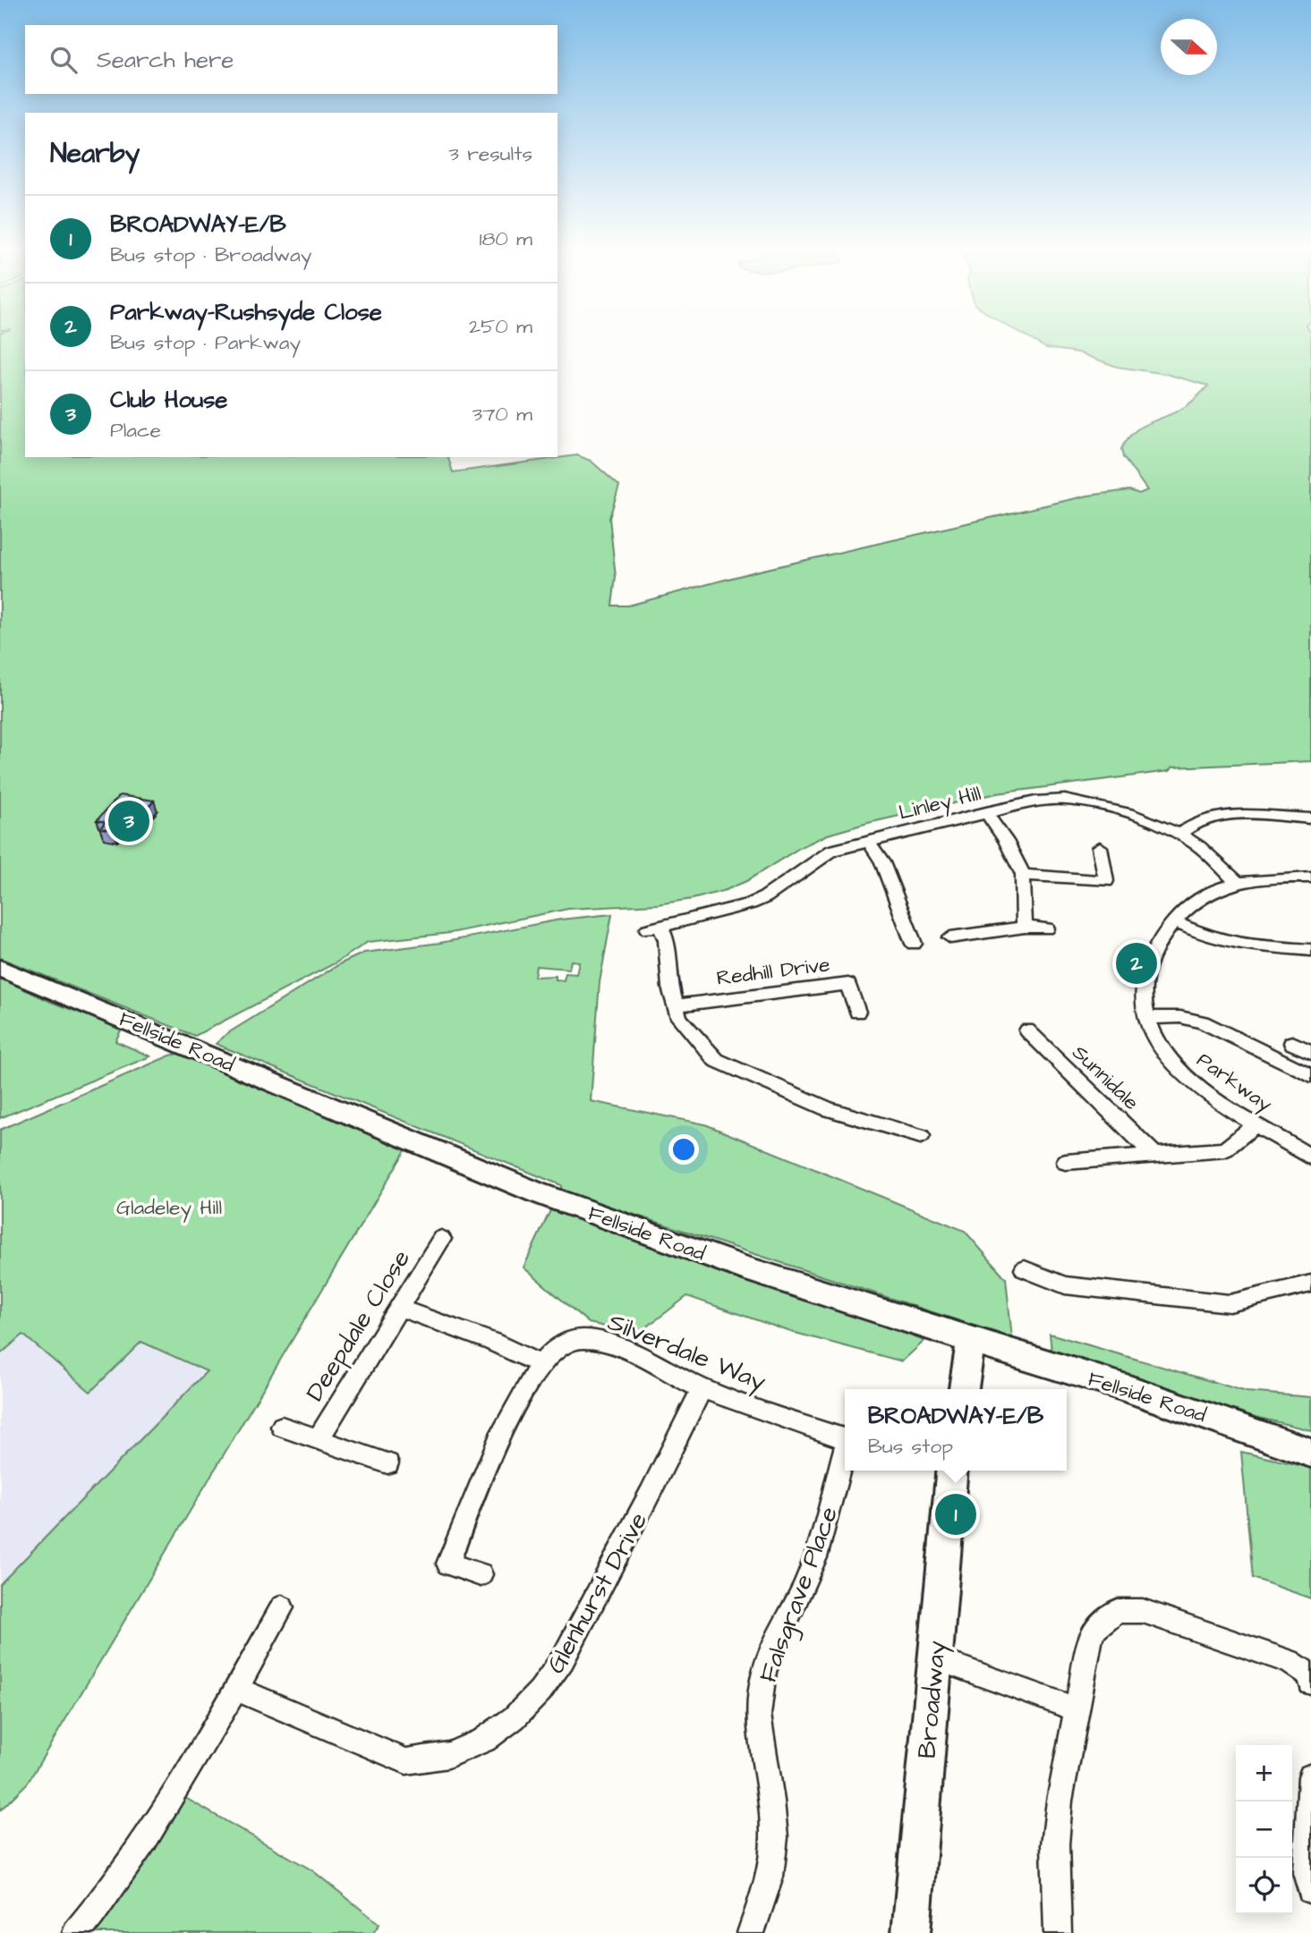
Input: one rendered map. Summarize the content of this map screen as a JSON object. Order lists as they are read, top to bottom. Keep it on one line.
{"streets":{"street":["Linley Hill","Redhill Drive","Fellside Road","Sunnidale","Parkway","Deepdale Close","Silverdale Way","Glenhurst Drive","Falsgrave Place","Broadway"]},"crossings":[["Linley Hill","Redhill Drive"],["Linley Hill","Parkway"],["Silverdale Way","Glenhurst Drive"]],"parks":["Gladeley Hill"],"north":"right","page":{"search":"Search here","heading":["Nearby","3 results"],"list":[{"mark":"1","name":"BROADWAY-E/B","note":"Bus stop · Broadway","value":"180 m"},{"mark":"2","name":"Parkway-Rushsyde Close","note":"Bus stop · Parkway","value":"250 m"},{"mark":"3","name":"Club House","note":"Place","value":"370 m"}],"pins":["3","2","1"],"popup":["BROADWAY-E/B","Bus stop"],"map_buttons":["+","−"]}}
